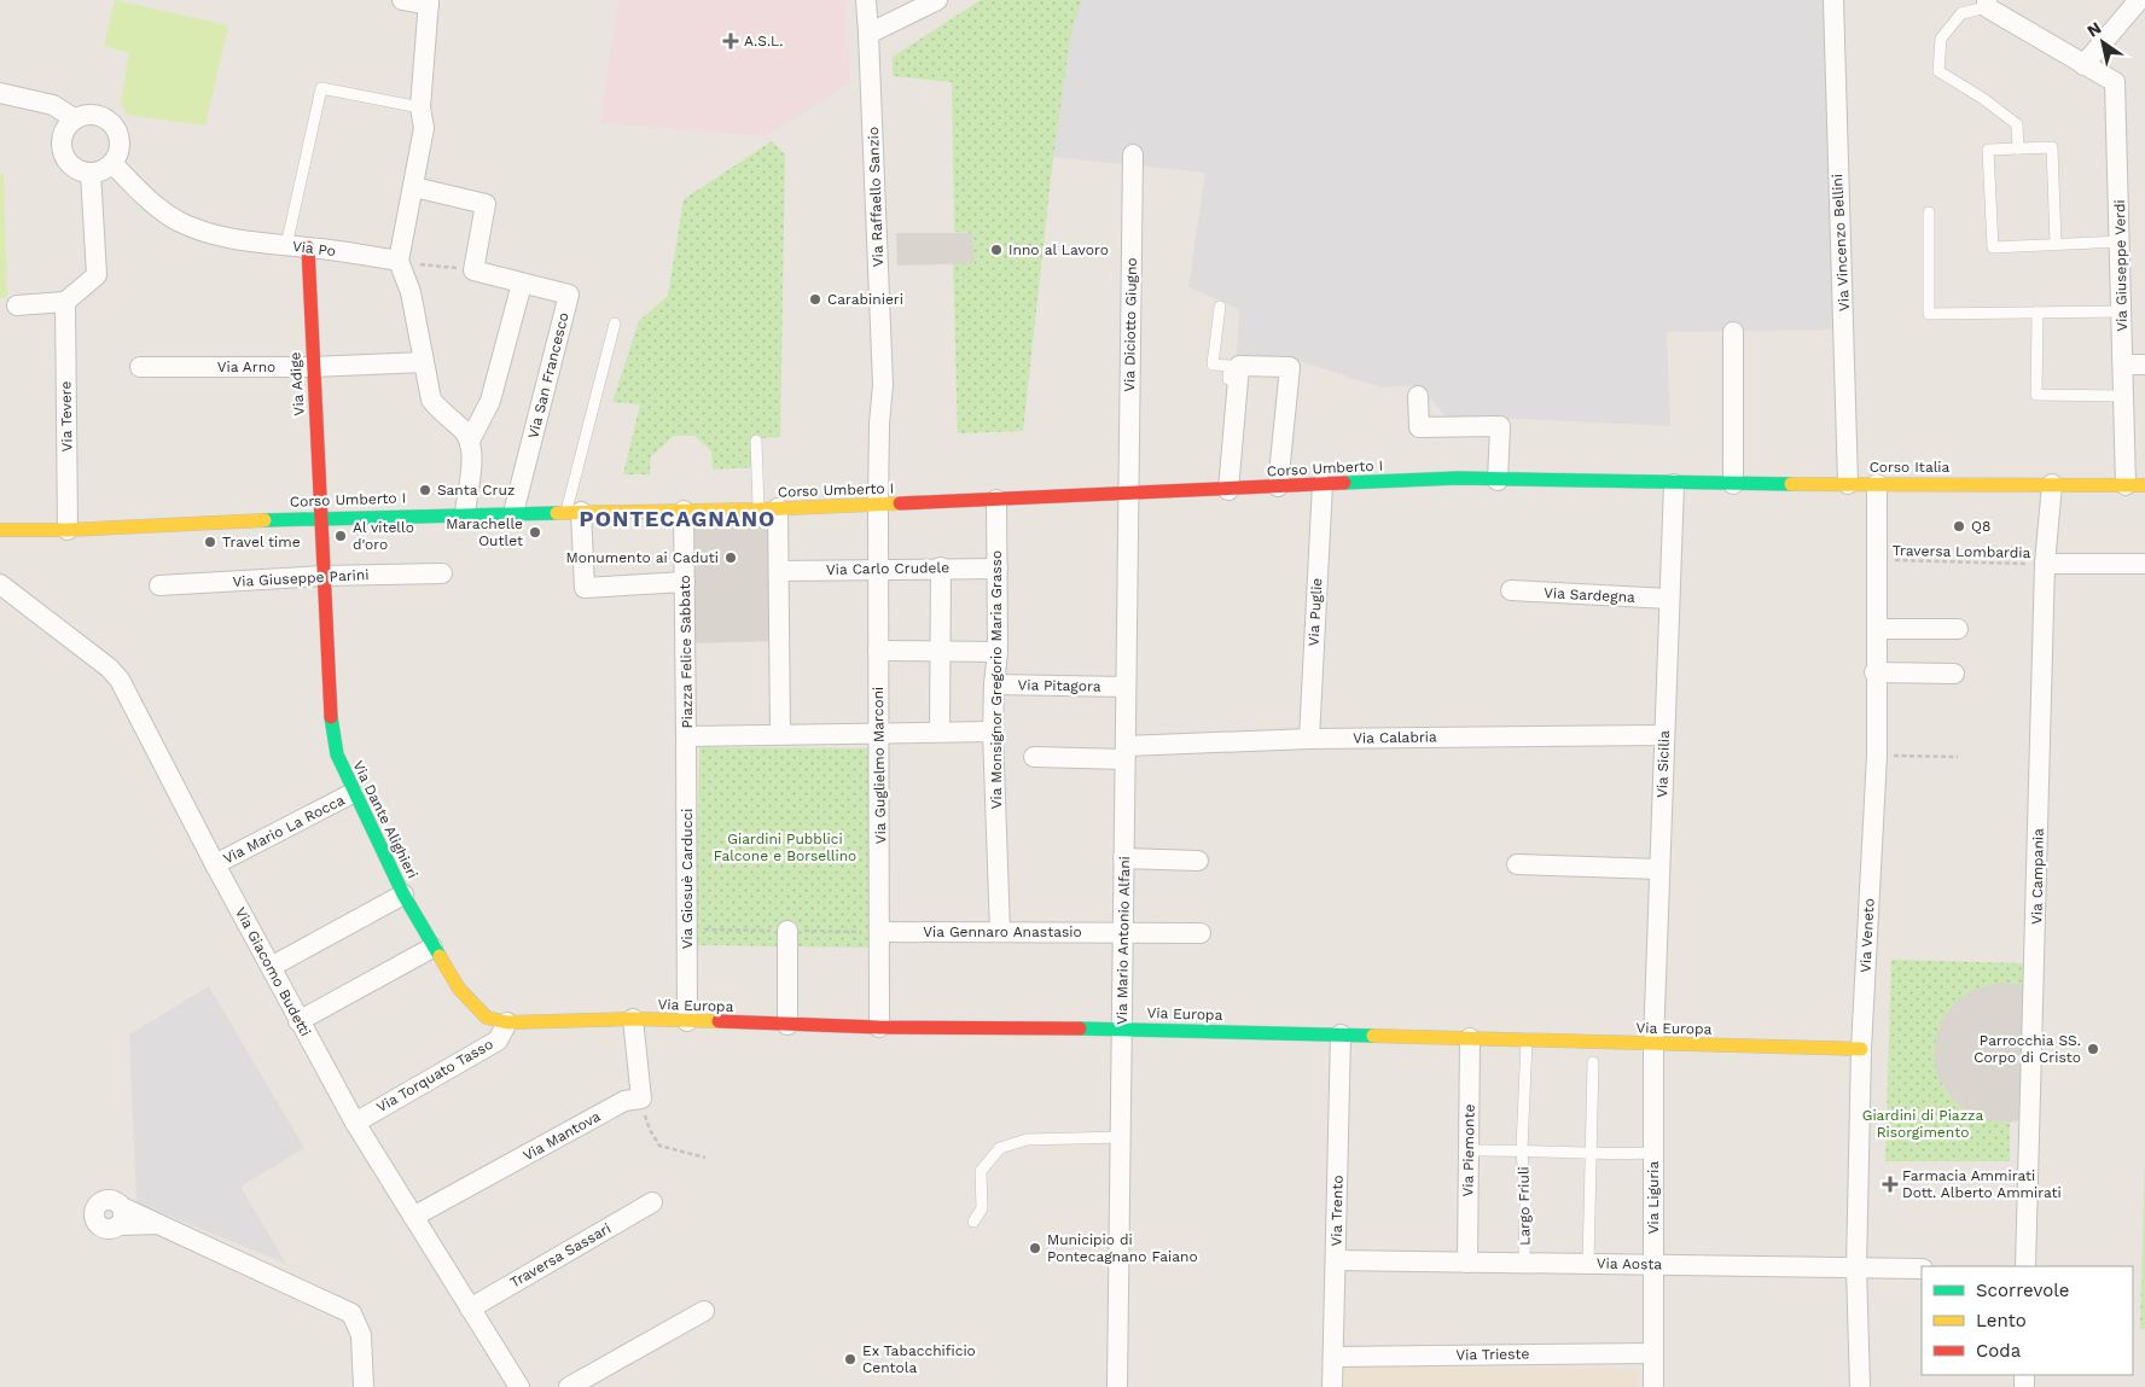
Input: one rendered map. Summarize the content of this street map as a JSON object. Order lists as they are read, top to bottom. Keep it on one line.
{"streets":{"street":["Via Raffaello Sanzio","Via Vincenzo Bellini","Via Po","Via Giuseppe Verdi","Via Diciotto Giugno","Via Arno","Via San Francesco","Via Adige","Via Tevere","Corso Italia","Corso Umberto I","Via Carlo Crudele","Via Giuseppe Parini","Via Sardegna","Via Puglie","Piazza Felice Sabbato","Via Monsignor Gregorio Maria Grasso","Via Pitagora","Via Calabria","Via Sicilia","Via Guglielmo Marconi","Via Dante Alighieri","Via Mario La Rocca","Via Campania","Via Giosuè Carducci","Via Gennaro Anastasio","Via Veneto","Via Mario Antonio Alfani","Via Giacomo Budetti","Via Europa","Via Torquato Tasso","Via Mantova","Via Piemonte","Via Liguria","Via Trento","Traversa Sassari","Via Aosta","Via Trieste"],"lane":["Largo Friuli"],"path":["Traversa Lombardia"]},"crossings":[["Via Raffaello Sanzio","Corso Umberto I"],["Via Raffaello Sanzio","Via Guglielmo Marconi"],["Via Vincenzo Bellini","Corso Italia"],["Via Po","Via Adige"],["Via Giuseppe Verdi","Corso Italia"],["Via Diciotto Giugno","Corso Umberto I"],["Via Diciotto Giugno","Via Mario Antonio Alfani"],["Via Arno","Via Adige"],["Via San Francesco","Corso Umberto I"],["Via Adige","Corso Umberto I"],["Via Adige","Via Dante Alighieri"],["Via Tevere","Corso Umberto I"],["Corso Italia","Corso Umberto I"],["Corso Italia","Via Sicilia"],["Corso Italia","Via Campania"],["Corso Italia","Via Veneto"],["Corso Umberto I","Via Puglie"],["Corso Umberto I","Piazza Felice Sabbato"],["Corso Umberto I","Via Monsignor Gregorio Maria Grasso"],["Corso Umberto I","Via Sicilia"],["Corso Umberto I","Via Guglielmo Marconi"],["Corso Umberto I","Via Dante Alighieri"],["Corso Umberto I","Via Mario Antonio Alfani"],["Traversa Lombardia","Via Campania"],["Traversa Lombardia","Via Veneto"],["Via Carlo Crudele","Via Monsignor Gregorio Maria Grasso"],["Via Carlo Crudele","Via Guglielmo Marconi"],["Via Giuseppe Parini","Via Dante Alighieri"],["Via Sardegna","Via Sicilia"],["Via Puglie","Via Calabria"],["Piazza Felice Sabbato","Via Monsignor Gregorio Maria Grasso"],["Piazza Felice Sabbato","Via Guglielmo Marconi"],["Piazza Felice Sabbato","Via Giosuè Carducci"],["Via Monsignor Gregorio Maria Grasso","Via Pitagora"],["Via Monsignor Gregorio Maria Grasso","Via Gennaro Anastasio"],["Via Pitagora","Via Mario Antonio Alfani"],["Via Calabria","Via Sicilia"],["Via Calabria","Via Mario Antonio Alfani"],["Via Sicilia","Via Europa"],["Via Sicilia","Via Liguria"],["Via Guglielmo Marconi","Via Gennaro Anastasio"],["Via Guglielmo Marconi","Via Europa"],["Via Dante Alighieri","Via Mario La Rocca"],["Via Dante Alighieri","Via Europa"],["Via Dante Alighieri","Via Torquato Tasso"],["Via Mario La Rocca","Via Giacomo Budetti"],["Via Giosuè Carducci","Via Europa"],["Via Gennaro Anastasio","Via Mario Antonio Alfani"],["Via Veneto","Via Europa"],["Via Veneto","Via Aosta"],["Via Mario Antonio Alfani","Via Europa"],["Via Giacomo Budetti","Via Torquato Tasso"],["Via Giacomo Budetti","Via Mantova"],["Via Giacomo Budetti","Traversa Sassari"],["Via Europa","Via Torquato Tasso"],["Via Europa","Via Piemonte"],["Via Europa","Via Liguria"],["Via Europa","Largo Friuli"],["Via Europa","Via Trento"],["Via Piemonte","Largo Friuli"],["Via Piemonte","Via Aosta"],["Via Liguria","Largo Friuli"],["Via Liguria","Via Aosta"],["Via Liguria","Via Trieste"],["Largo Friuli","Via Aosta"],["Via Trento","Via Aosta"],["Via Trento","Via Trieste"]],"districts":["PONTECAGNANO"],"parks":["Giardini Pubblici Falcone e Borsellino","Giardini di Piazza Risorgimento"],"places":{"health":["A.S.L.","Farmacia Ammirati Dott. Alberto Ammirati"],"other":["Inno al Lavoro","Carabinieri","Santa Cruz","Q8","Marachelle Outlet","Al vitello d'oro","Travel time","Monumento ai Caduti","Parrocchia SS. Corpo di Cristo","Municipio di Pontecagnano Faiano","Ex Tabacchificio Centola"]},"legend":["Scorrevole","Lento","Coda"],"north":"top left"}
